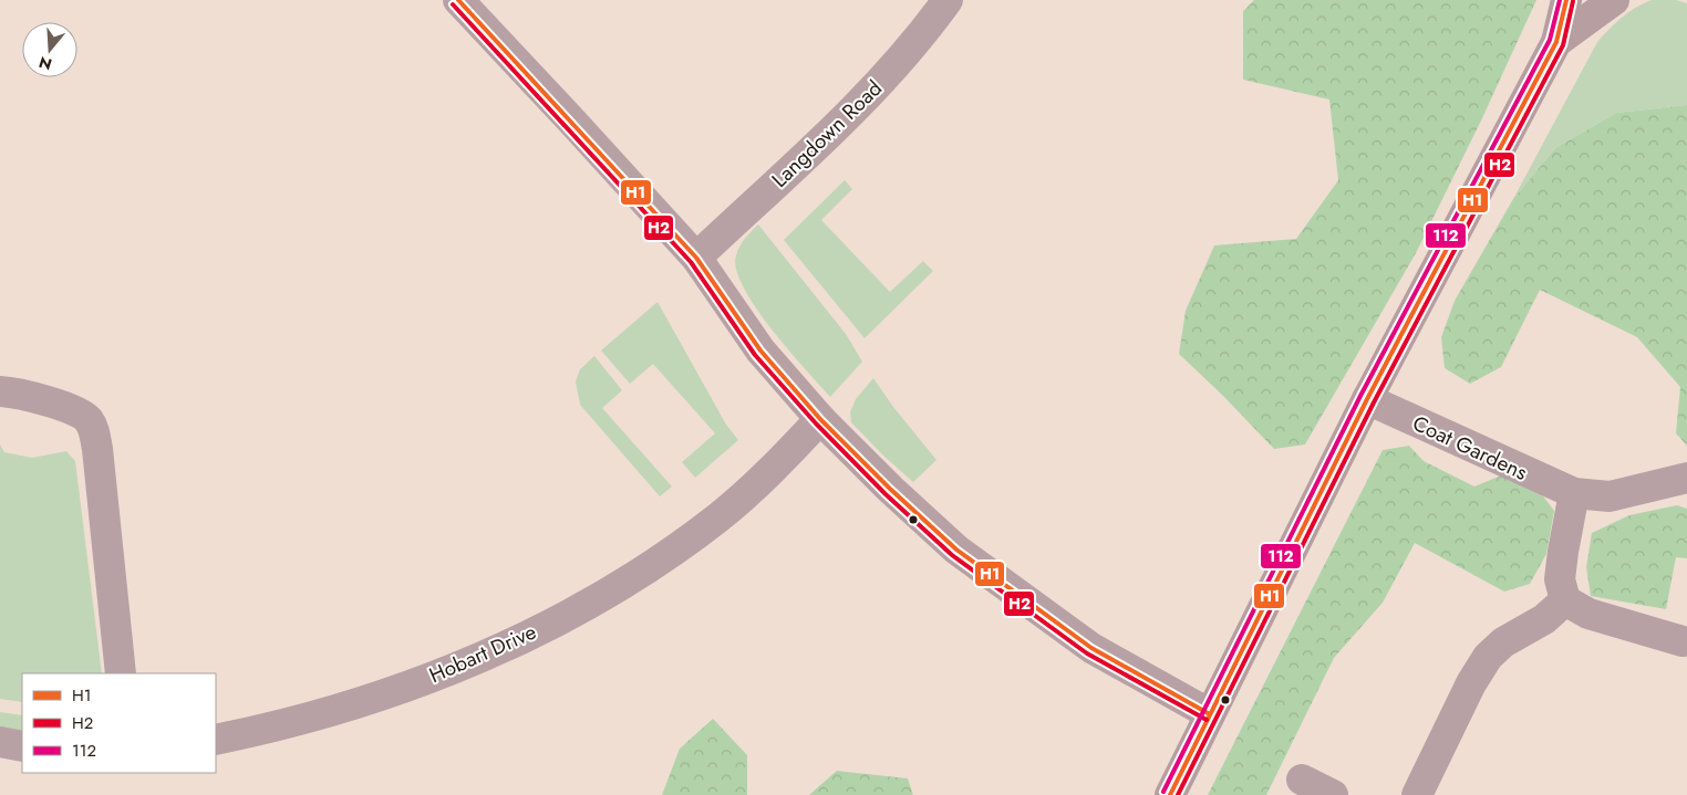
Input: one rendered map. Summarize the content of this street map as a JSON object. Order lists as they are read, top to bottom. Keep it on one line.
{"streets":{"street":["Langdown Road","Coat Gardens","Hobart Drive"]},"lines":["transit line H1","transit line 112","transit line H2"],"legend":["H1","H2","112"],"north":"bottom"}
